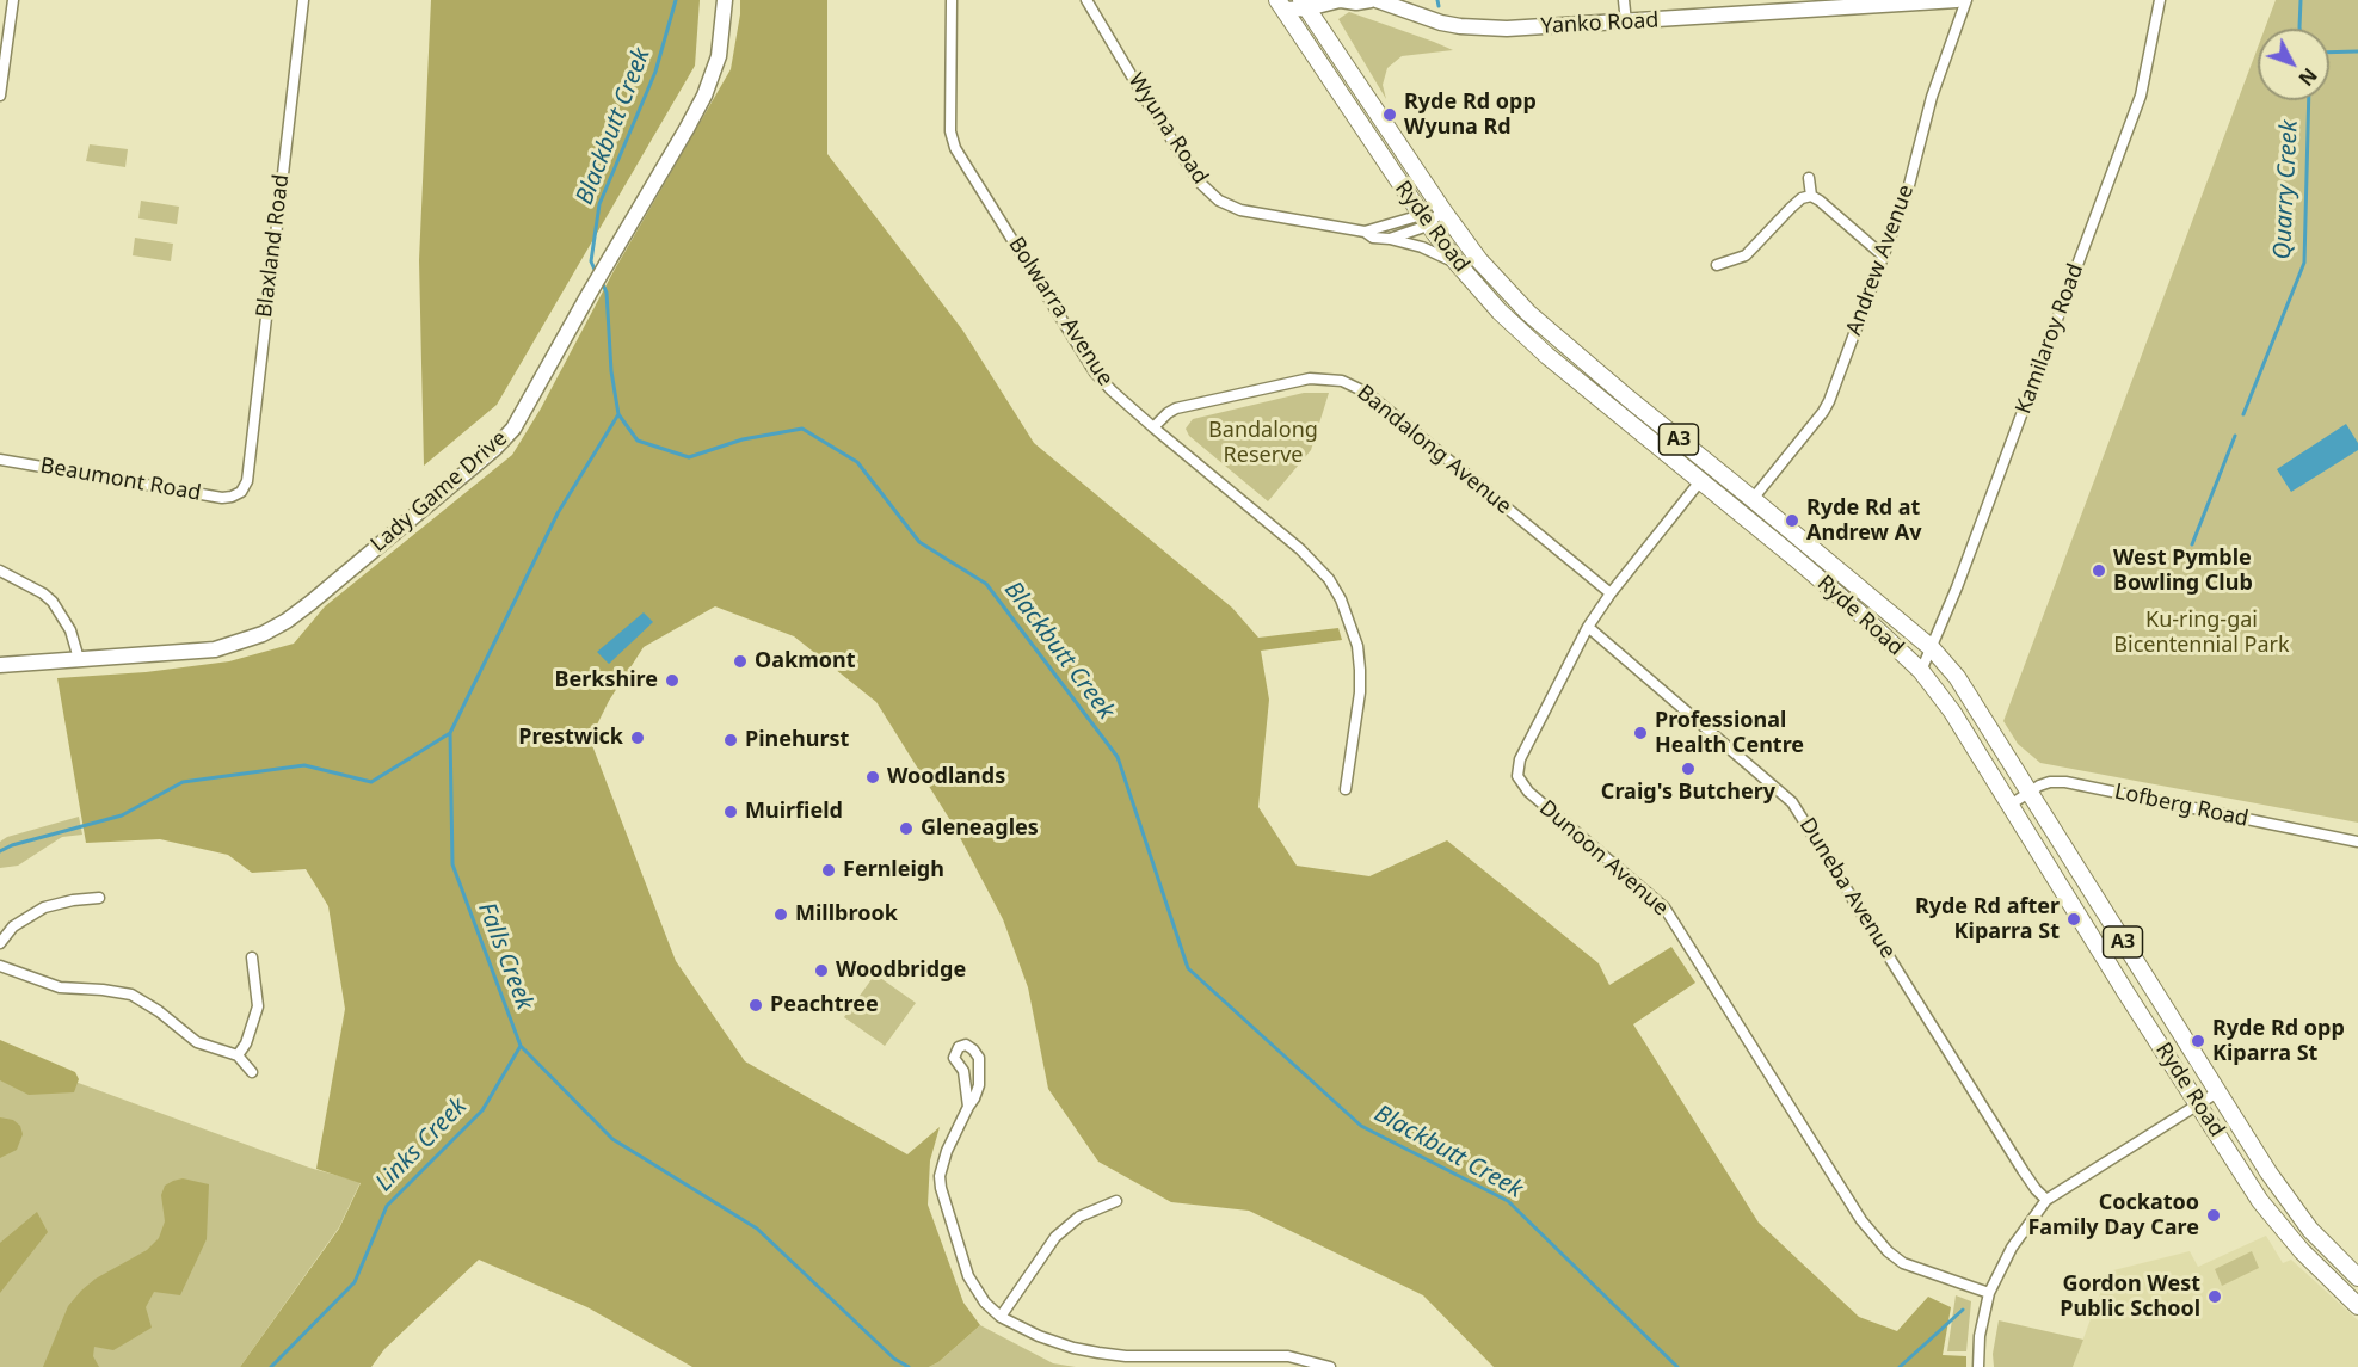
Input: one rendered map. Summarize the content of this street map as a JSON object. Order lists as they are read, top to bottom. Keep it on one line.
{"streets":{"highway":["Ryde Road","A3"],"main road":["Yanko Road","Lady Game Drive"],"street":["Wyuna Road","Blaxland Road","Andrew Avenue","Bolwarra Avenue","Kamilaroy Road","Bandalong Avenue","Beaumont Road","Lofberg Road","Dunoon Avenue","Duneba Avenue"]},"crossings":[["Wyuna Road","Ryde Road"],["Ryde Road","Andrew Avenue"],["Ryde Road","Kamilaroy Road"],["Ryde Road","Lofberg Road"],["Ryde Road","Dunoon Avenue"],["Blaxland Road","Beaumont Road"],["Bolwarra Avenue","Bandalong Avenue"],["Bandalong Avenue","Dunoon Avenue"],["Dunoon Avenue","Duneba Avenue"]],"water":["Blackbutt Creek","Quarry Creek","Falls Creek","Links Creek"],"parks":["Bandalong Reserve","Ku-ring-gai Bicentennial Park"],"places":["Ryde Rd opp Wyuna Rd","Ryde Rd at Andrew Av","West Pymble Bowling Club","Oakmont","Berkshire","Professional Health Centre","Prestwick","Pinehurst","Craig's Butchery","Woodlands","Muirfield","Gleneagles","Fernleigh","Millbrook","Ryde Rd after Kiparra St","Woodbridge","Peachtree","Ryde Rd opp Kiparra St","Cockatoo Family Day Care","Gordon West Public School"],"north":"bottom right"}
